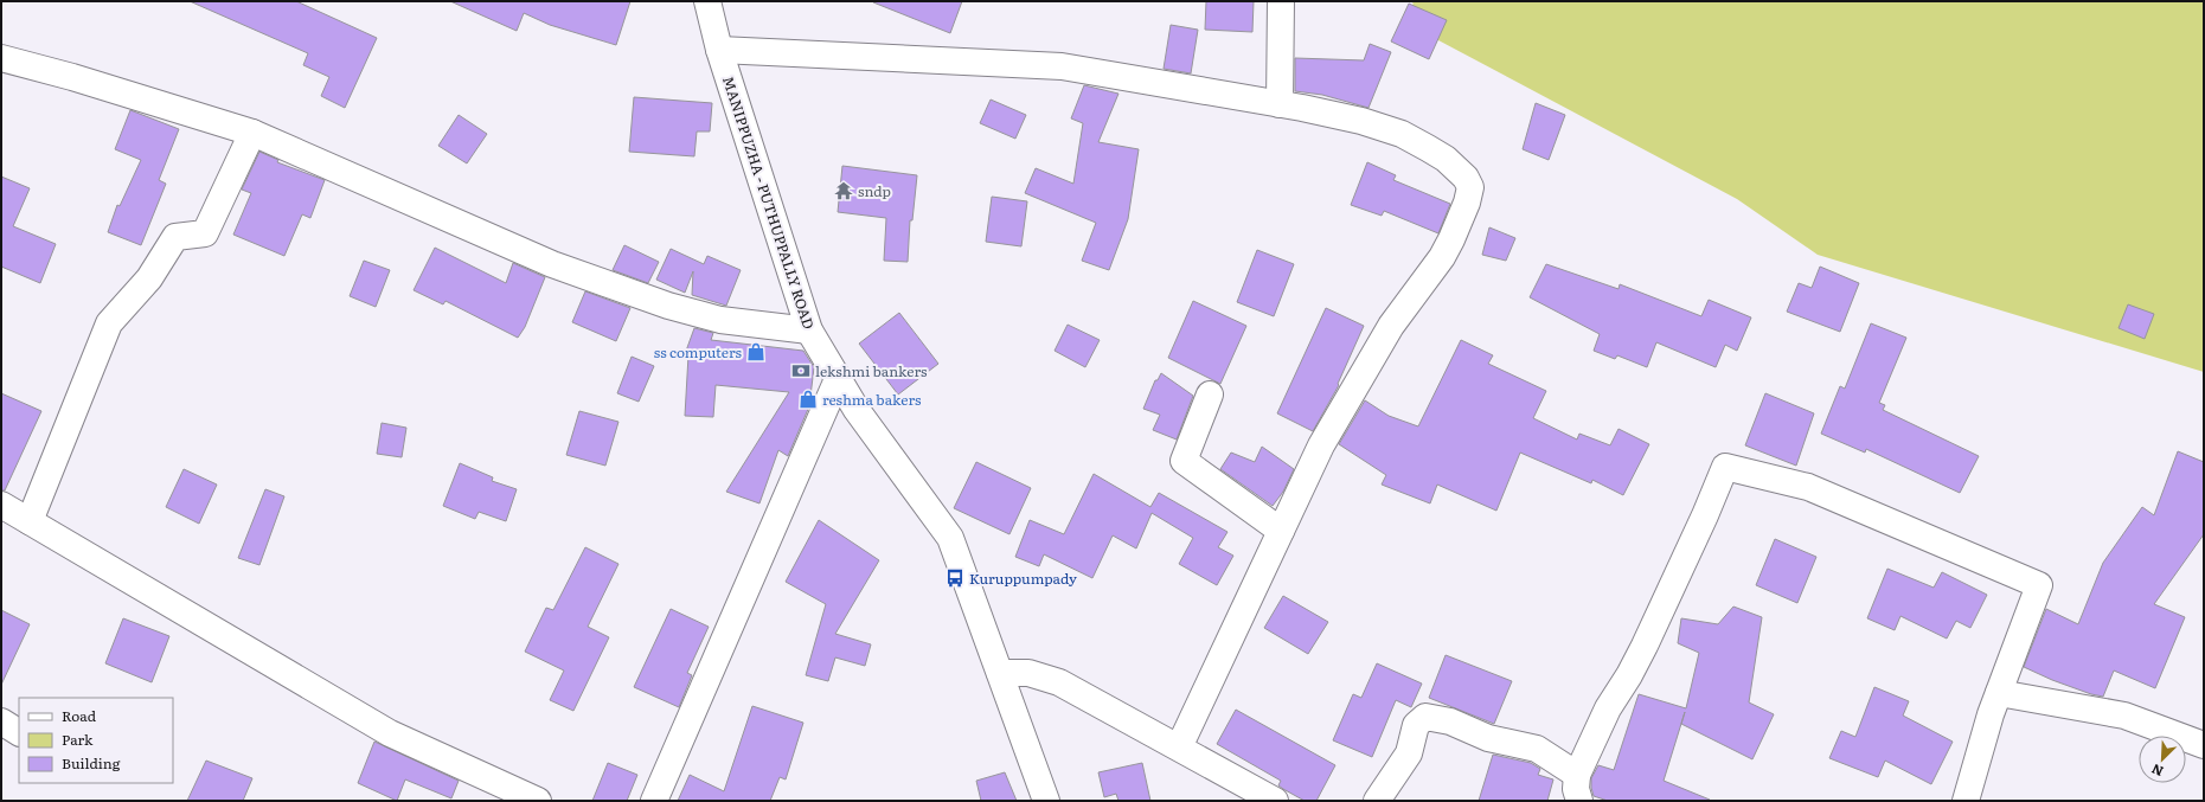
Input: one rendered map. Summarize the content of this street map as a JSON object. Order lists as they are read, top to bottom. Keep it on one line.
{"streets":{"street":["MANIPPUZHA - PUTHUPPALLY ROAD"]},"places":{"temple":["sndp"],"shop":["ss computers","reshma bakers"],"bank":["lekshmi bankers"],"bus stop":["Kuruppumpady"]},"legend":["Road","Park","Building"],"north":"bottom left"}
